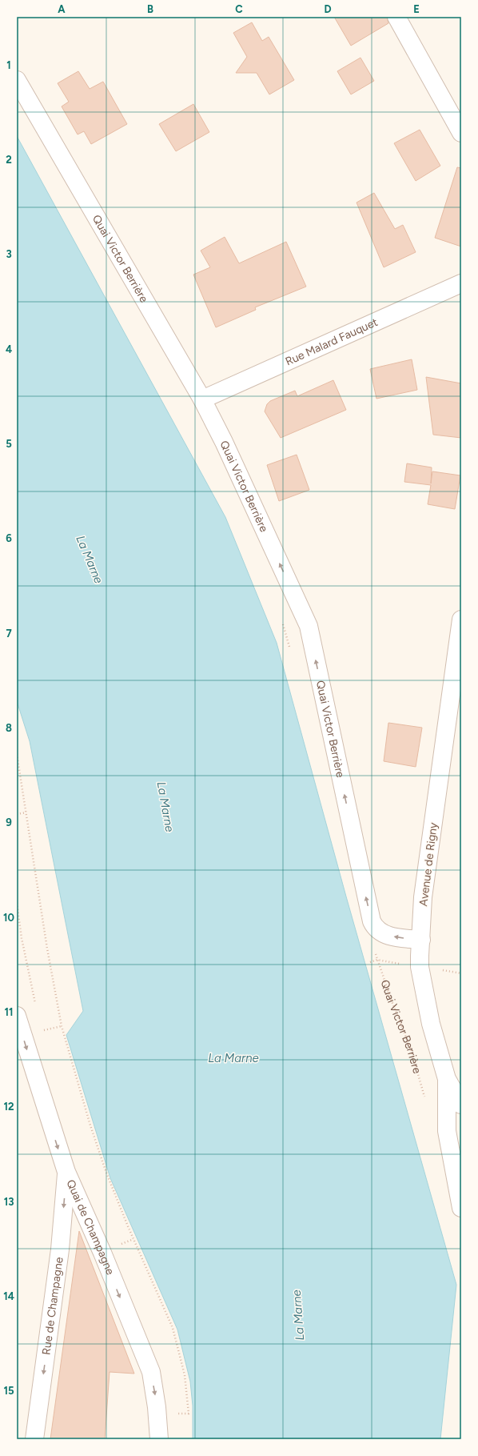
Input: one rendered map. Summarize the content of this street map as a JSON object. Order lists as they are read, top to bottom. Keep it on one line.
{"streets":{"street":["Quai Victor Berrière","Rue Malard Fauquet","Avenue de Rigny","Quai de Champagne","Rue de Champagne"]},"crossings":[["Quai Victor Berrière","Rue Malard Fauquet"],["Quai de Champagne","Rue de Champagne"]],"one_way":["Quai Victor Berrière","Quai de Champagne","Rue de Champagne"],"water":["La Marne"],"grid":{"columns":["A","B","C","D","E"],"rows":["1","2","3","4","5","6","7","8","9","10","11","12","13","14","15"]}}
